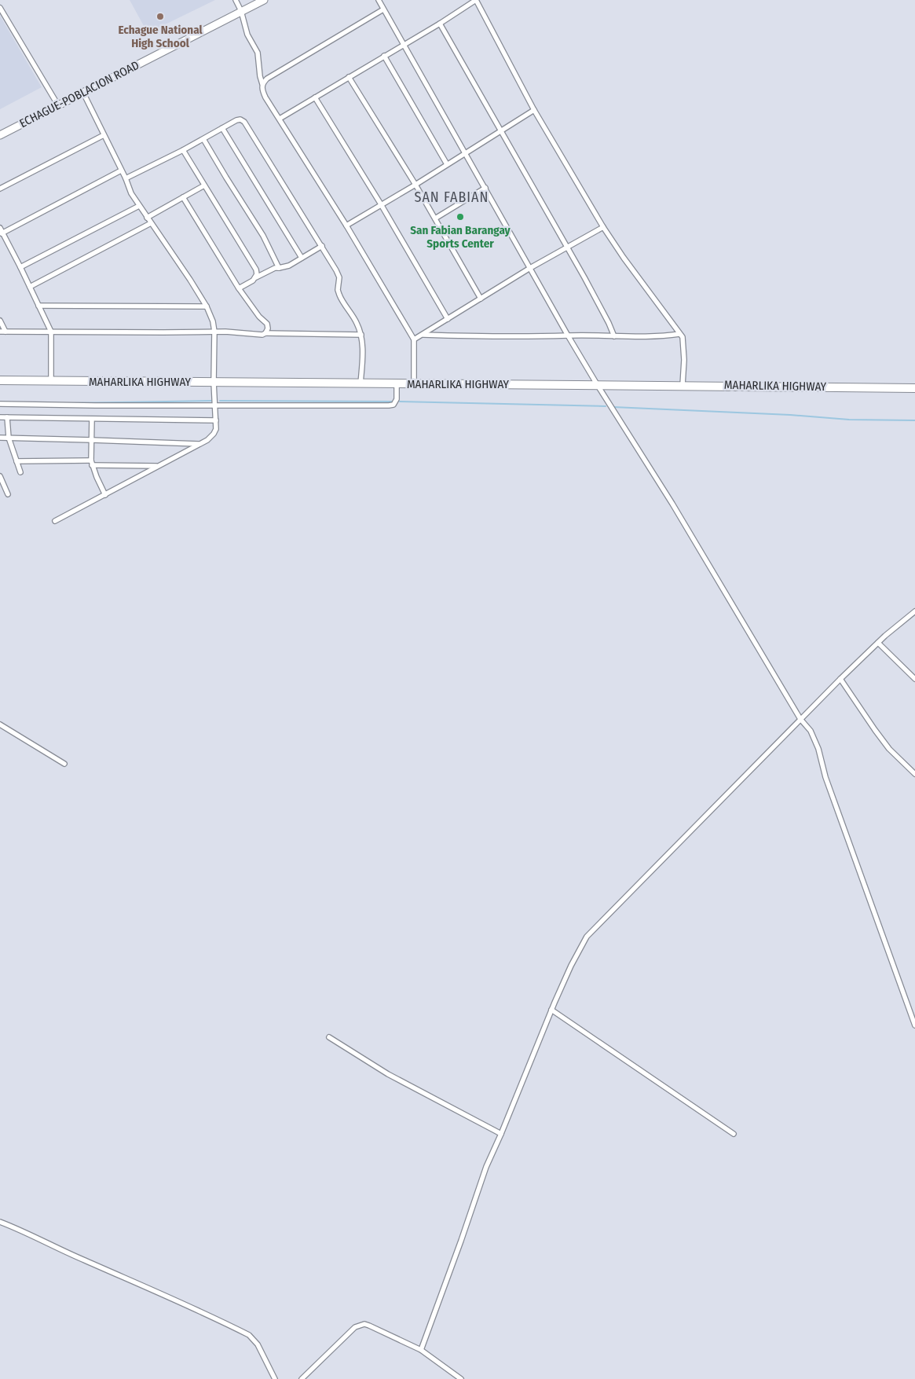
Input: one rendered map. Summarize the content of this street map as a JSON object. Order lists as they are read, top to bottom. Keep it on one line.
{"streets":{"highway":["MAHARLIKA HIGHWAY"],"main road":["ECHAGUE-POBLACION ROAD"]},"districts":["SAN FABIAN"],"places":["Echague National High School","San Fabian Barangay Sports Center"]}
